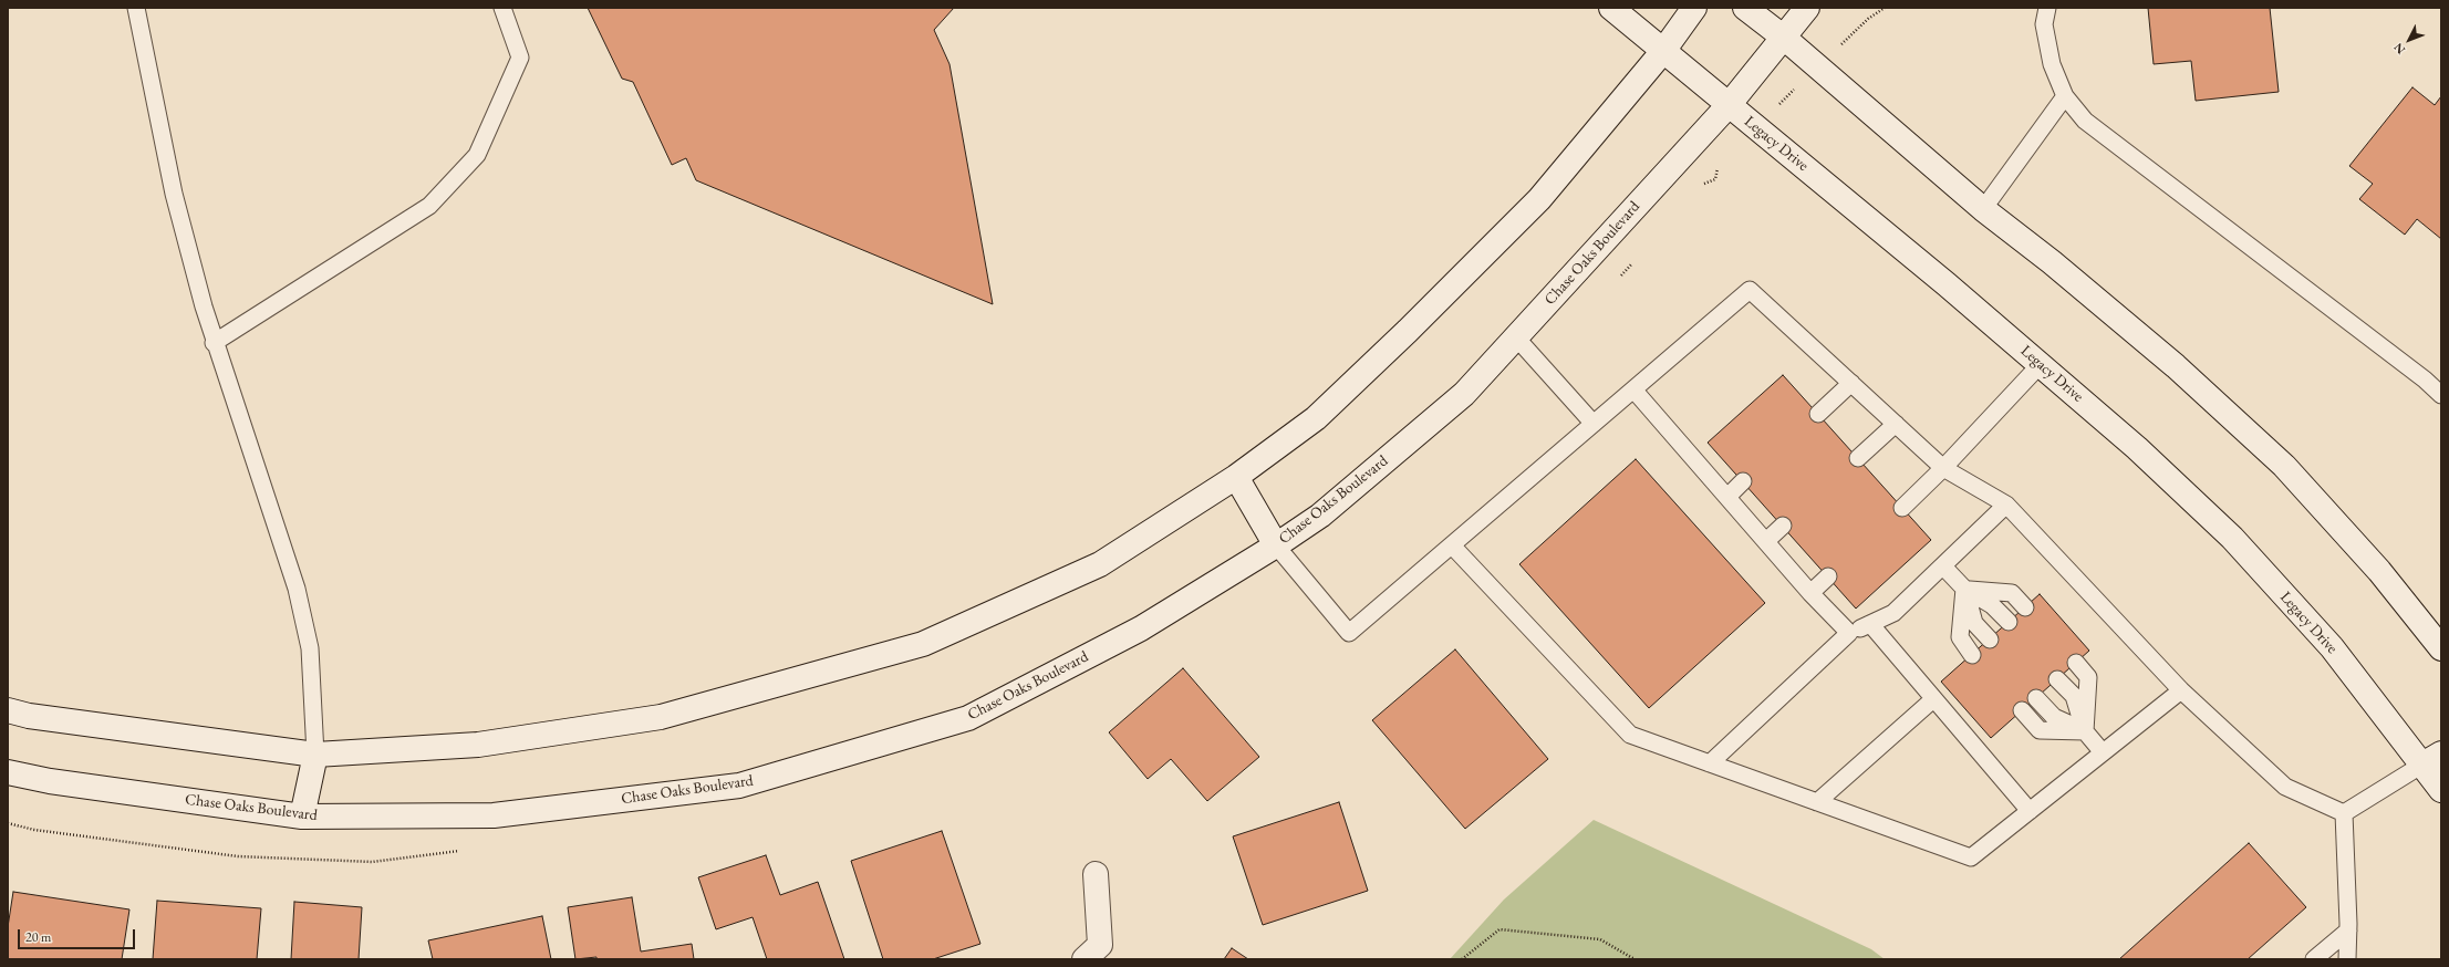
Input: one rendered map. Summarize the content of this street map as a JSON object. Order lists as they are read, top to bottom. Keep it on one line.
{"streets":{"street":["Legacy Drive","Chase Oaks Boulevard"]},"crossings":[["Legacy Drive","Chase Oaks Boulevard"]],"scale_bar":"20 m","north":"bottom left"}
